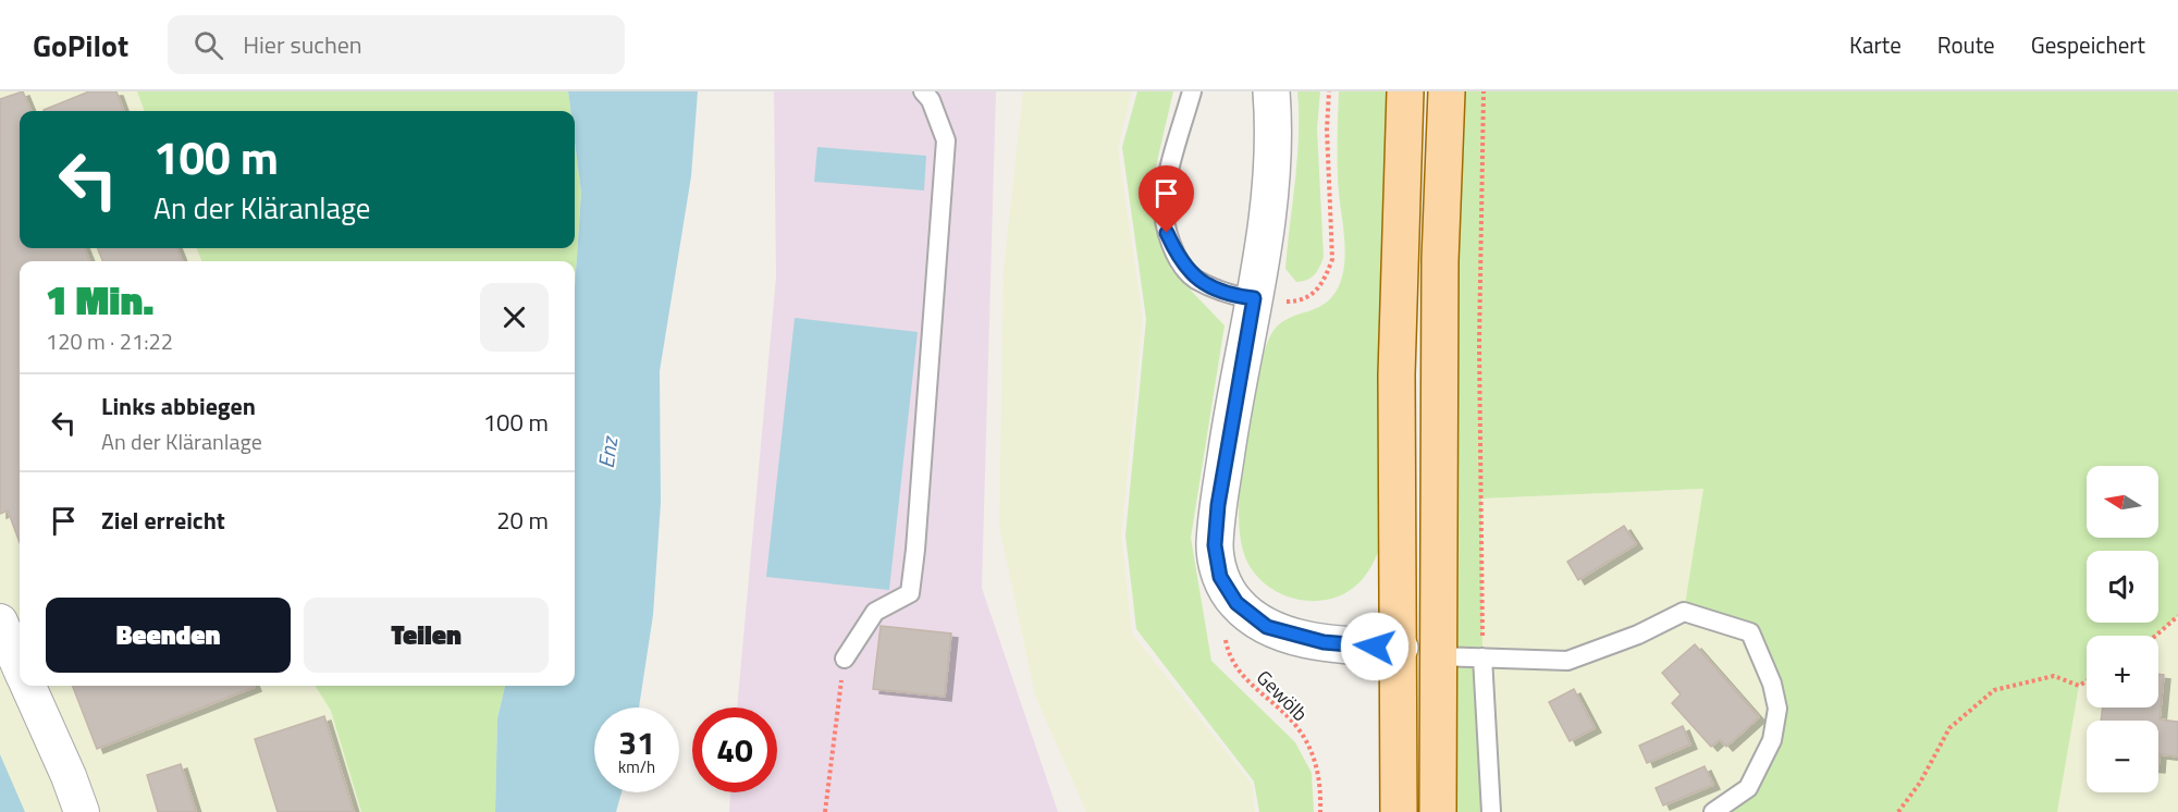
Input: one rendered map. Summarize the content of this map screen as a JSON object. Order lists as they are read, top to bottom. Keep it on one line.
{"streets":{"path":["Gewölb"]},"water":["Enz"],"north":"left","page":{"header":"GoPilot","search":"Hier suchen","nav":["Karte","Route","Gespeichert"],"turn":["100 m","An der Kläranlage"],"heading":["1 Min.","120 m · 21:22"],"list":[{"name":"Links abbiegen","note":"An der Kläranlage","value":"100 m"},{"name":"Ziel erreicht","value":"20 m"}],"map_buttons":["+","−"],"buttons":["Beenden","Teilen"],"speed":"31 km/h","limit":"40"}}
